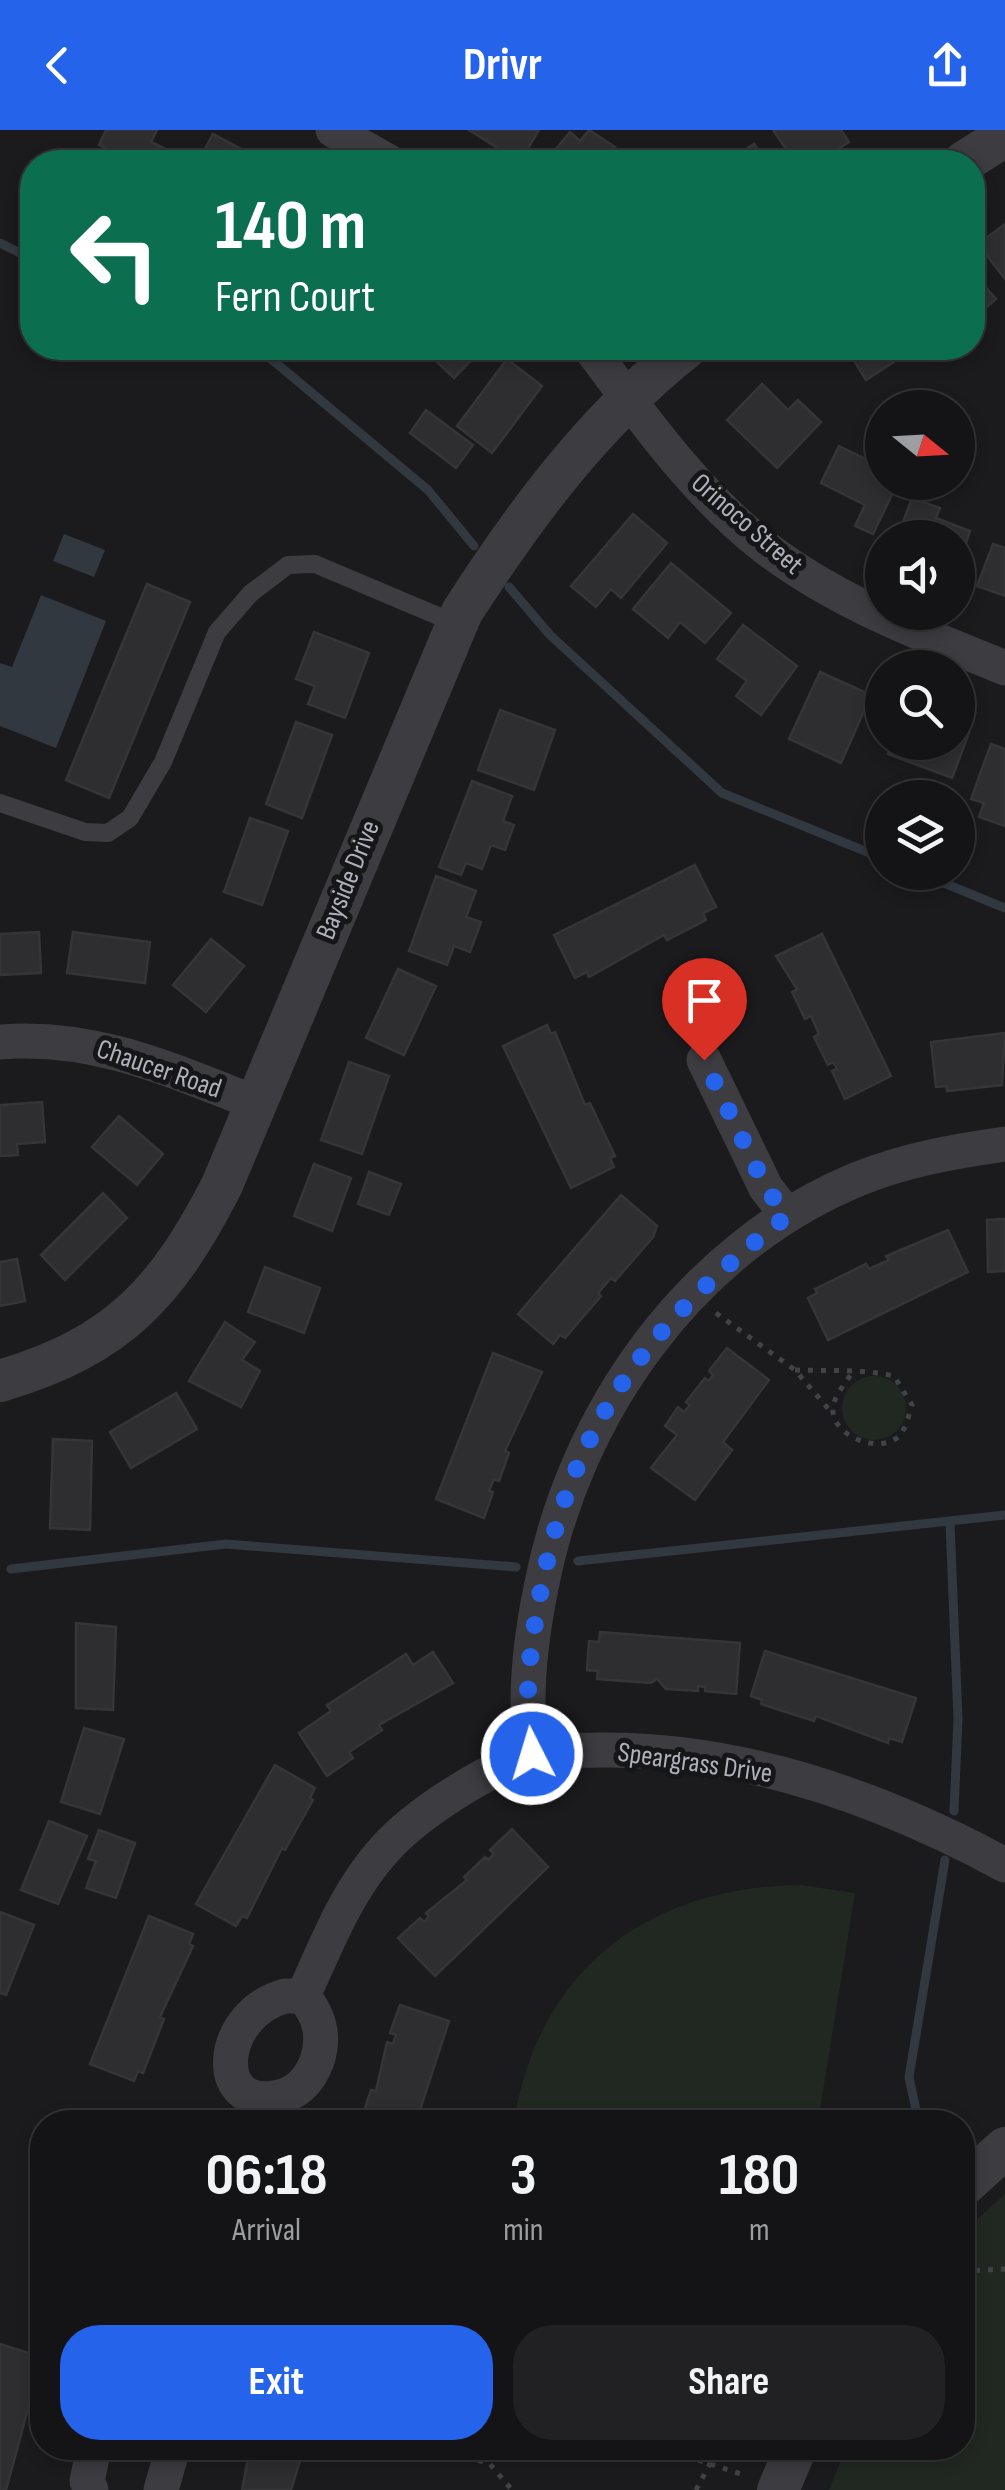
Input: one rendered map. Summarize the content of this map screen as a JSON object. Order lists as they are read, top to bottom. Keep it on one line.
{"streets":{"street":["Orinoco Street","Bayside Drive","Chaucer Road","Speargrass Drive"]},"crossings":[["Orinoco Street","Bayside Drive"],["Bayside Drive","Chaucer Road"]],"north":"right","page":{"header":"Drivr","turn":["140 m","Fern Court"],"eta":["06:18","Arrival","3","min","180","m"],"buttons":["Exit","Share"]}}
